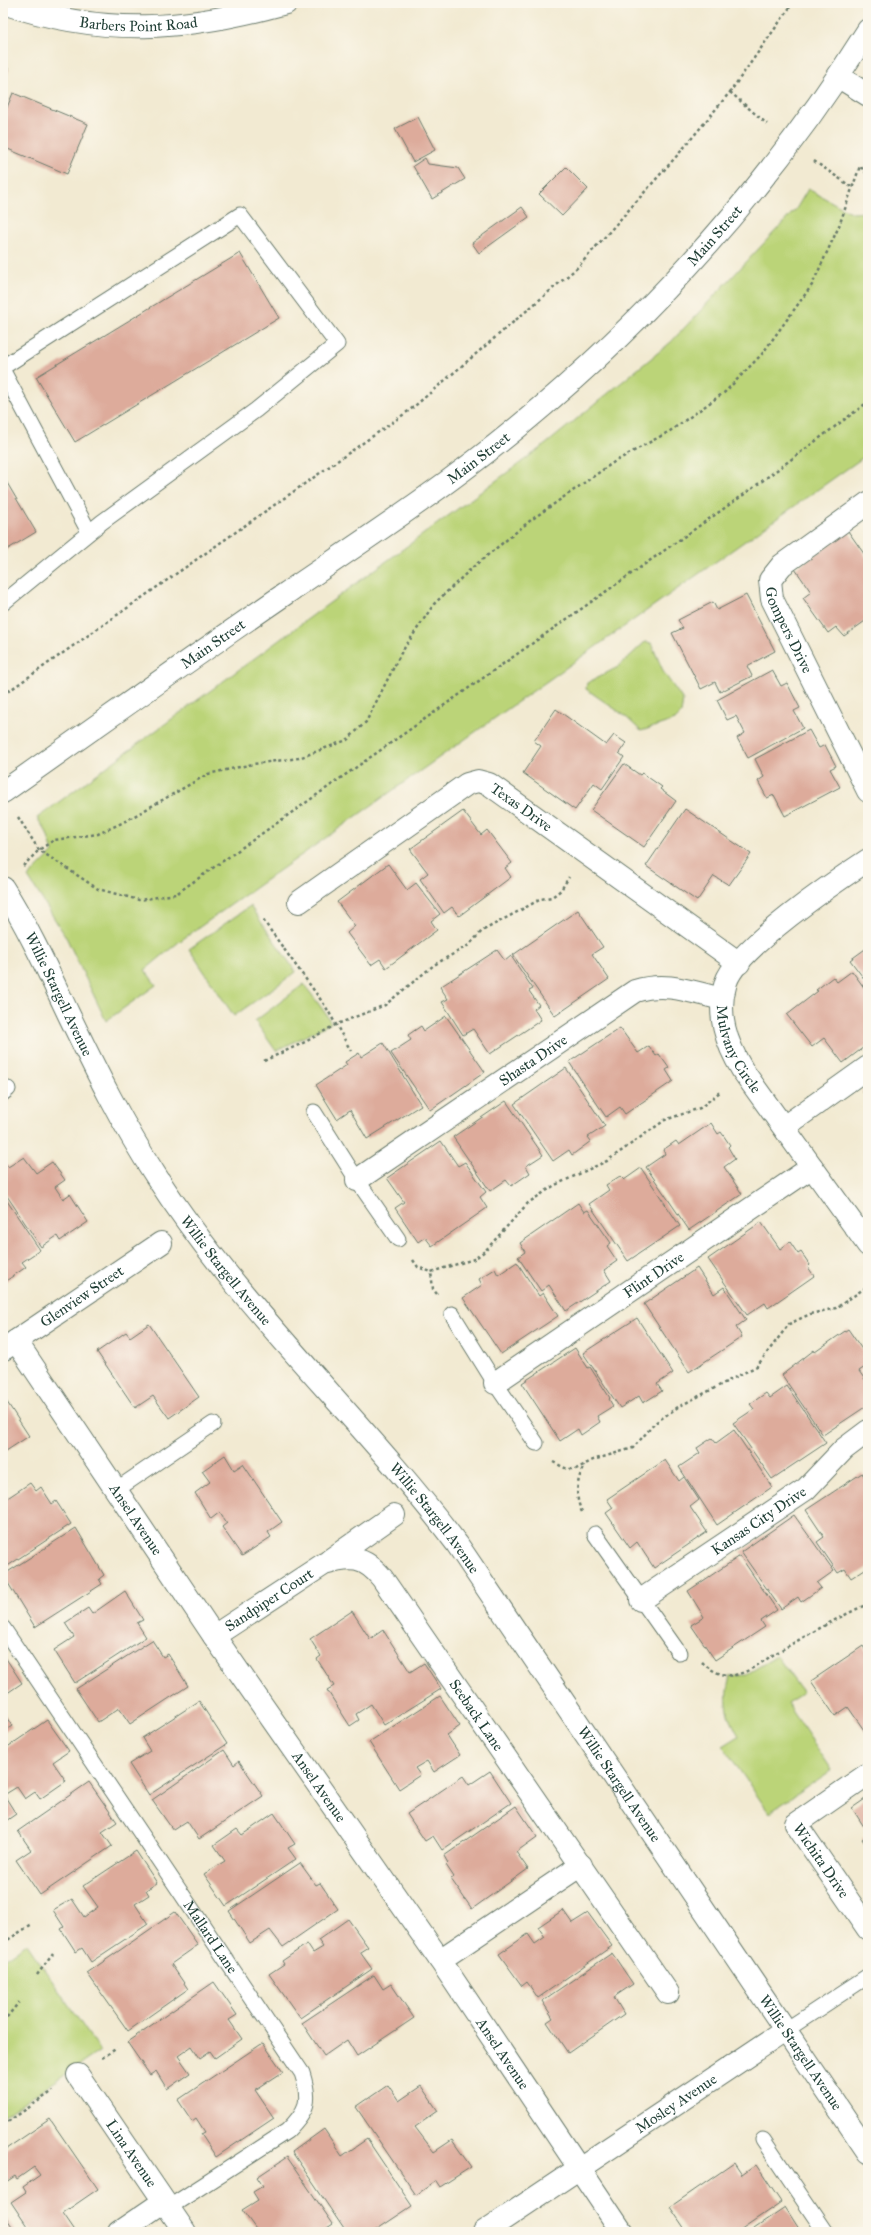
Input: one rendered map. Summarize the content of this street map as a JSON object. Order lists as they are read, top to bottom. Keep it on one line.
{"streets":{"street":["Barbers Point Road","Main Street","Gompers Drive","Texas Drive","Willie Stargell Avenue","Mulvany Circle","Shasta Drive","Flint Drive","Glenview Street","Ansel Avenue","Kansas City Drive","Sandpiper Court","Seeback Lane","Wichita Drive","Mosley Avenue","Lina Avenue"],"lane":["Mallard Lane"]},"crossings":[["Texas Drive","Mulvany Circle"],["Willie Stargell Avenue","Mosley Avenue"],["Mulvany Circle","Shasta Drive"],["Mulvany Circle","Flint Drive"],["Glenview Street","Ansel Avenue"],["Ansel Avenue","Sandpiper Court"],["Ansel Avenue","Mosley Avenue"],["Sandpiper Court","Seeback Lane"],["Mallard Lane","Lina Avenue"]]}
